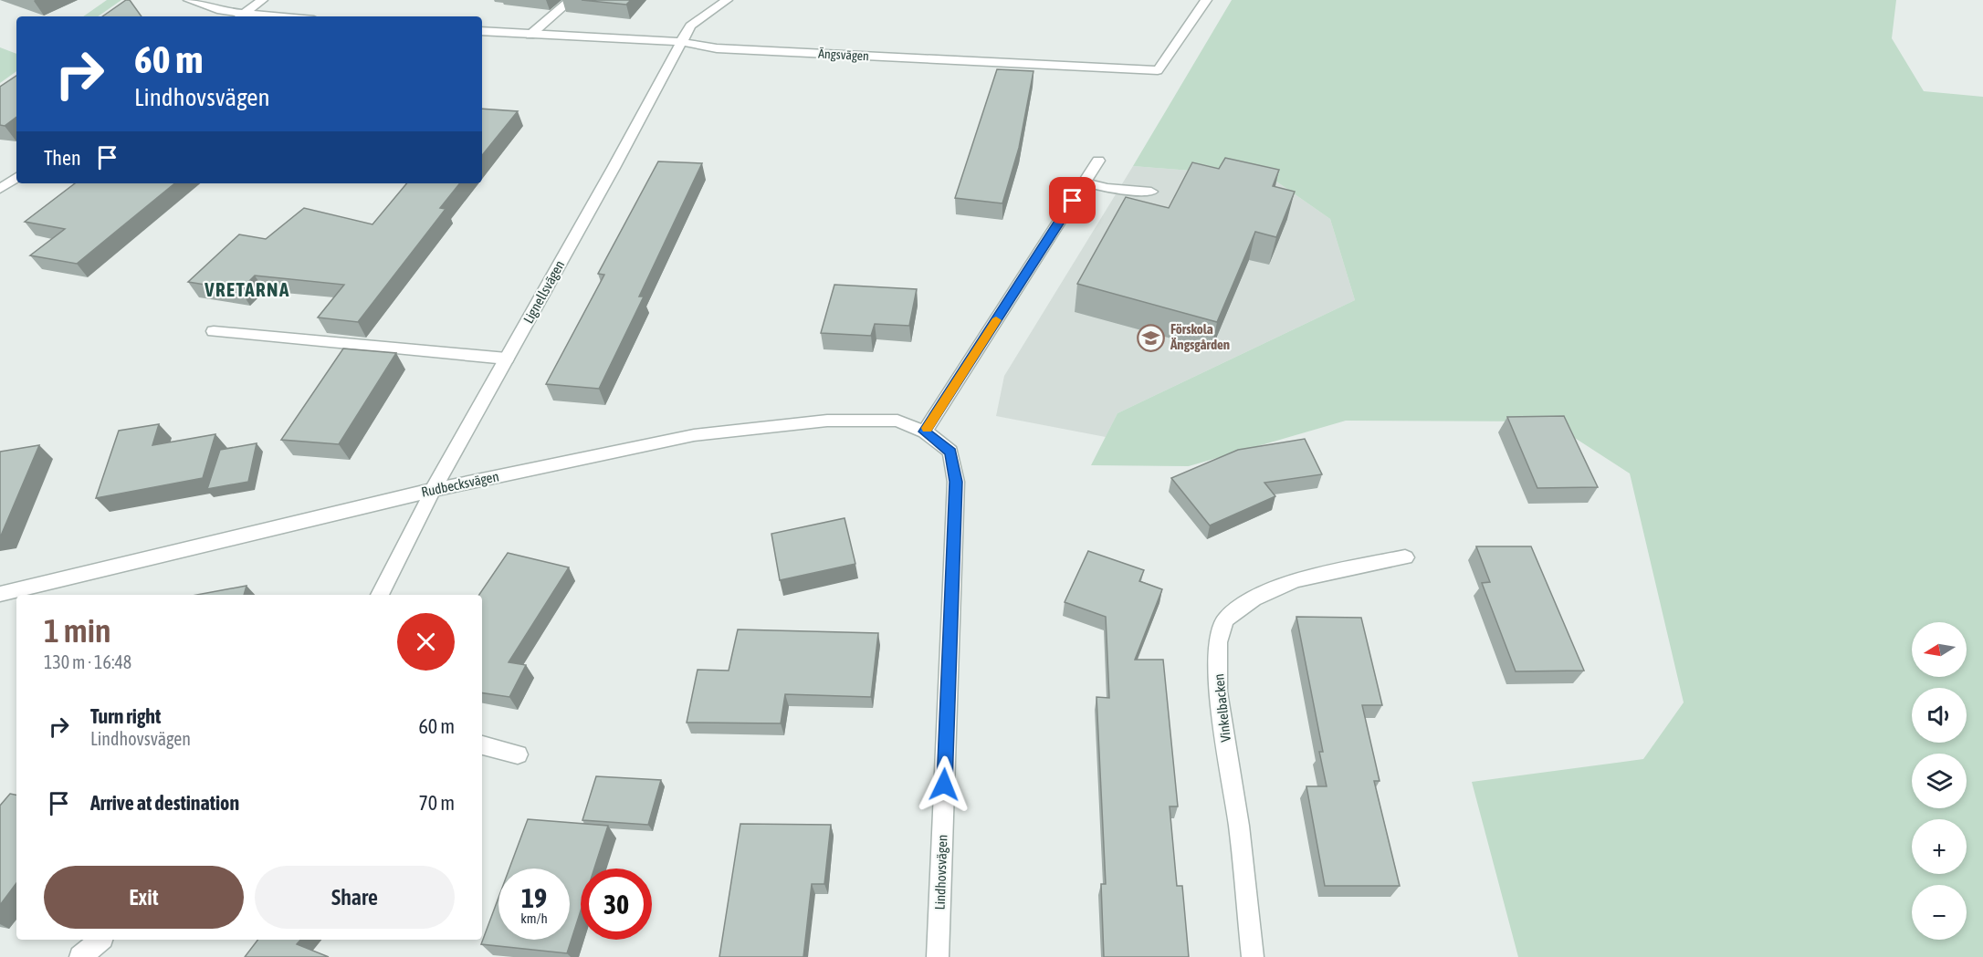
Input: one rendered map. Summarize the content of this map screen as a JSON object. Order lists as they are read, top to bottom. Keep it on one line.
{"streets":{"street":["Ängsvägen","Lignellsvägen","Rudbecksvägen","Vinkelbacken","Lindhovsvägen"]},"crossings":[["Ängsvägen","Lignellsvägen"],["Lignellsvägen","Rudbecksvägen"],["Rudbecksvägen","Lindhovsvägen"]],"districts":["VRETARNA"],"places":{"school or university":["Förskola Ängsgården"]},"north":"left","page":{"turn":["60 m","Lindhovsvägen"],"then":"Then","heading":["1 min","130 m · 16:48"],"map_buttons":["+","−"],"list":[{"name":"Turn right","note":"Lindhovsvägen","value":"60 m"},{"name":"Arrive at destination","value":"70 m"}],"buttons":["Exit","Share"],"speed":"19 km/h","limit":"30"}}
